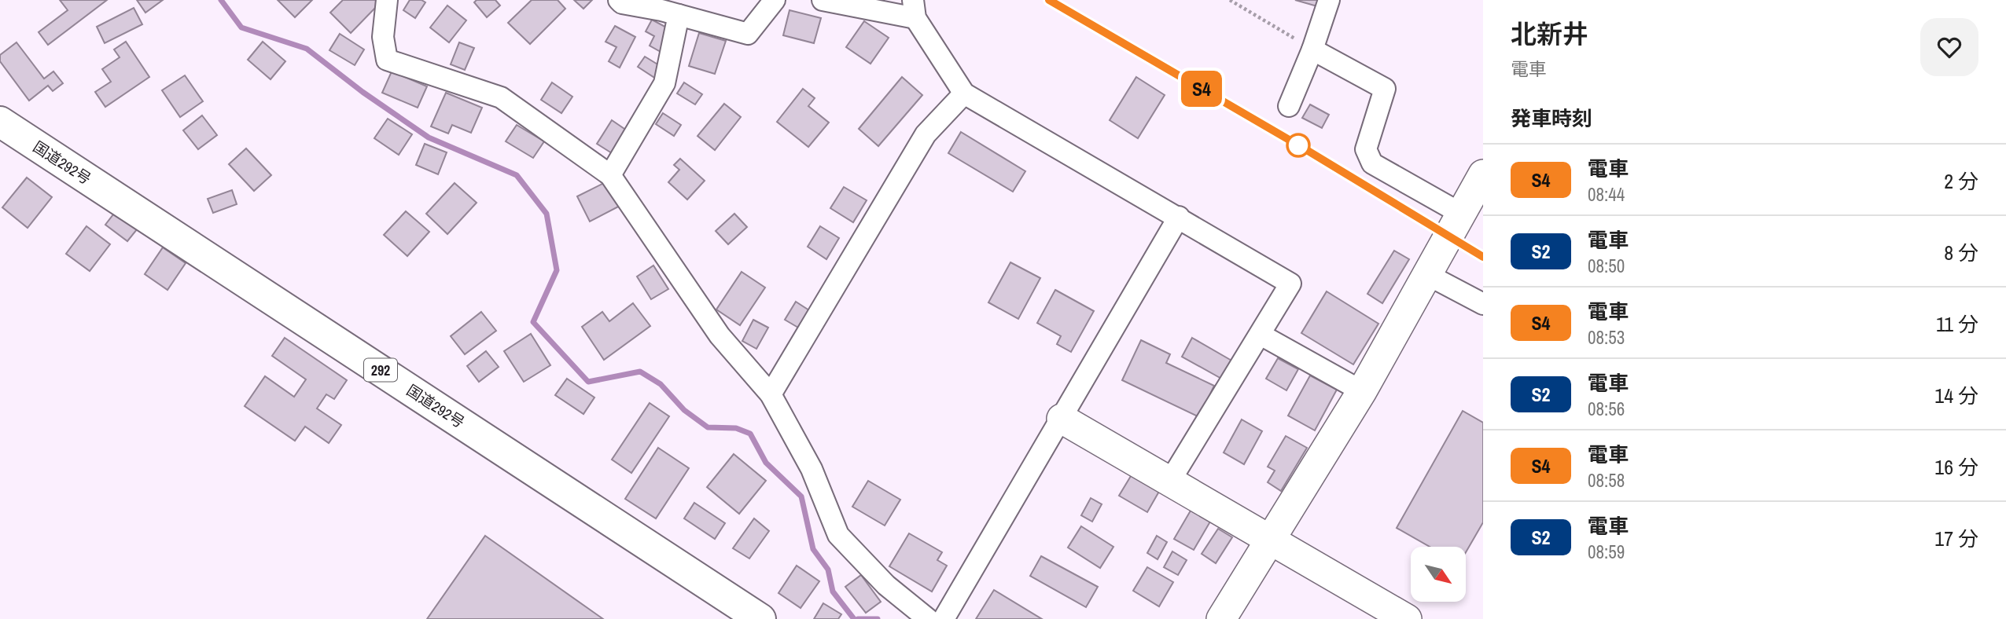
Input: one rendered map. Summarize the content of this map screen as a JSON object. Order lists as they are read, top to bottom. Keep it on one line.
{"streets":{"highway":["国道292号","292"]},"north":"bottom right","page":{"on_map":"S4","heading":[["北新井","電車"],"発車時刻"],"list":[{"mark":"S4","name":"電車","note":"08:44","value":"2 分"},{"mark":"S2","name":"電車","note":"08:50","value":"8 分"},{"mark":"S4","name":"電車","note":"08:53","value":"11 分"},{"mark":"S2","name":"電車","note":"08:56","value":"14 分"},{"mark":"S4","name":"電車","note":"08:58","value":"16 分"},{"mark":"S2","name":"電車","note":"08:59","value":"17 分"}]}}
